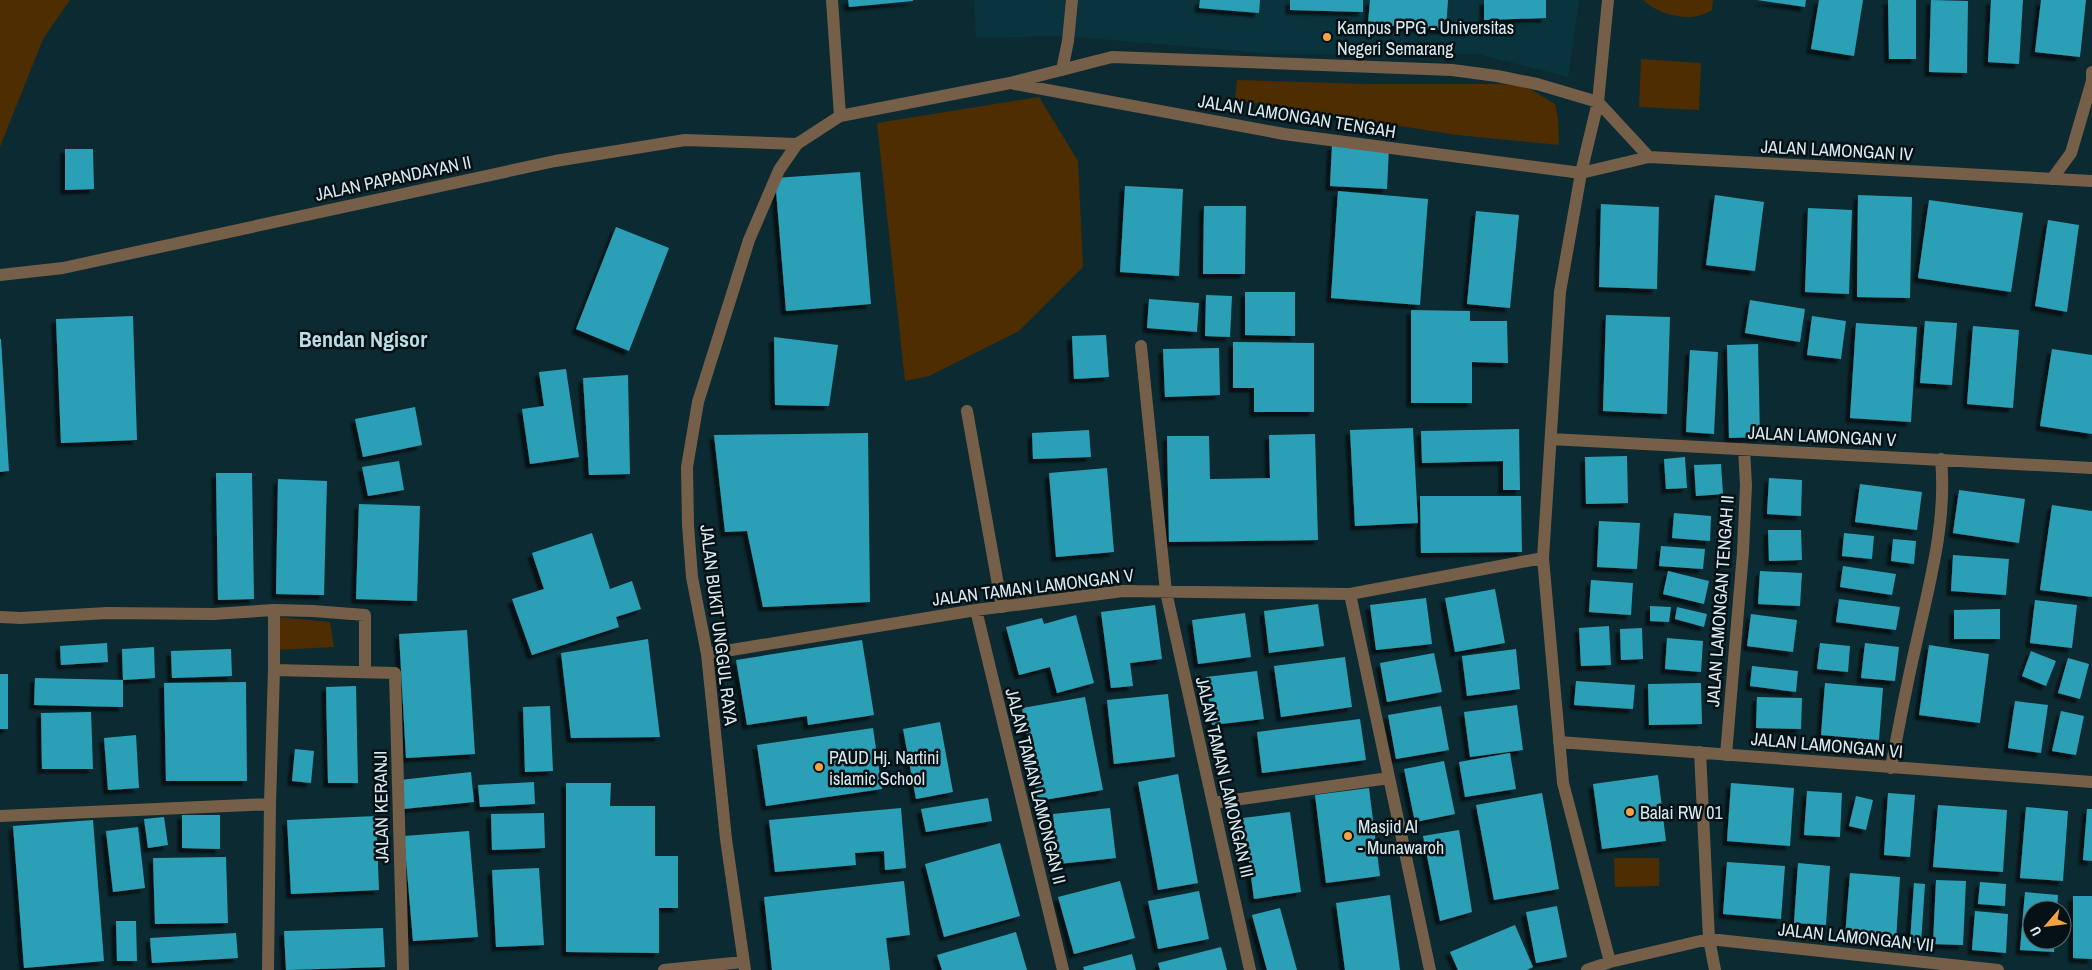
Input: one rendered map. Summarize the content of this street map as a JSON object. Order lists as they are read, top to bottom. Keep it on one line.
{"streets":{"street":["JALAN LAMONGAN TENGAH","JALAN LAMONGAN IV","JALAN PAPANDAYAN II","JALAN LAMONGAN V","JALAN TAMAN LAMONGAN V","JALAN LAMONGAN TENGAH II","JALAN BUKIT UNGGUL RAYA","JALAN LAMONGAN VI","JALAN TAMAN LAMONGAN III","JALAN TAMAN LAMONGAN II","JALAN KERANJI","JALAN LAMONGAN VII"]},"crossings":[["JALAN LAMONGAN TENGAH","JALAN LAMONGAN IV"],["JALAN LAMONGAN TENGAH","JALAN BUKIT UNGGUL RAYA"],["JALAN PAPANDAYAN II","JALAN BUKIT UNGGUL RAYA"],["JALAN LAMONGAN V","JALAN LAMONGAN TENGAH II"],["JALAN TAMAN LAMONGAN V","JALAN BUKIT UNGGUL RAYA"],["JALAN TAMAN LAMONGAN V","JALAN TAMAN LAMONGAN III"],["JALAN TAMAN LAMONGAN V","JALAN TAMAN LAMONGAN II"],["JALAN LAMONGAN TENGAH II","JALAN LAMONGAN VI"]],"districts":["Bendan Ngisor"],"places":["Kampus PPG - Universitas Negeri Semarang","PAUD Hj. Nartini islamic School","Balai RW 01","Masjid Al - Munawaroh"],"north":"bottom left"}
